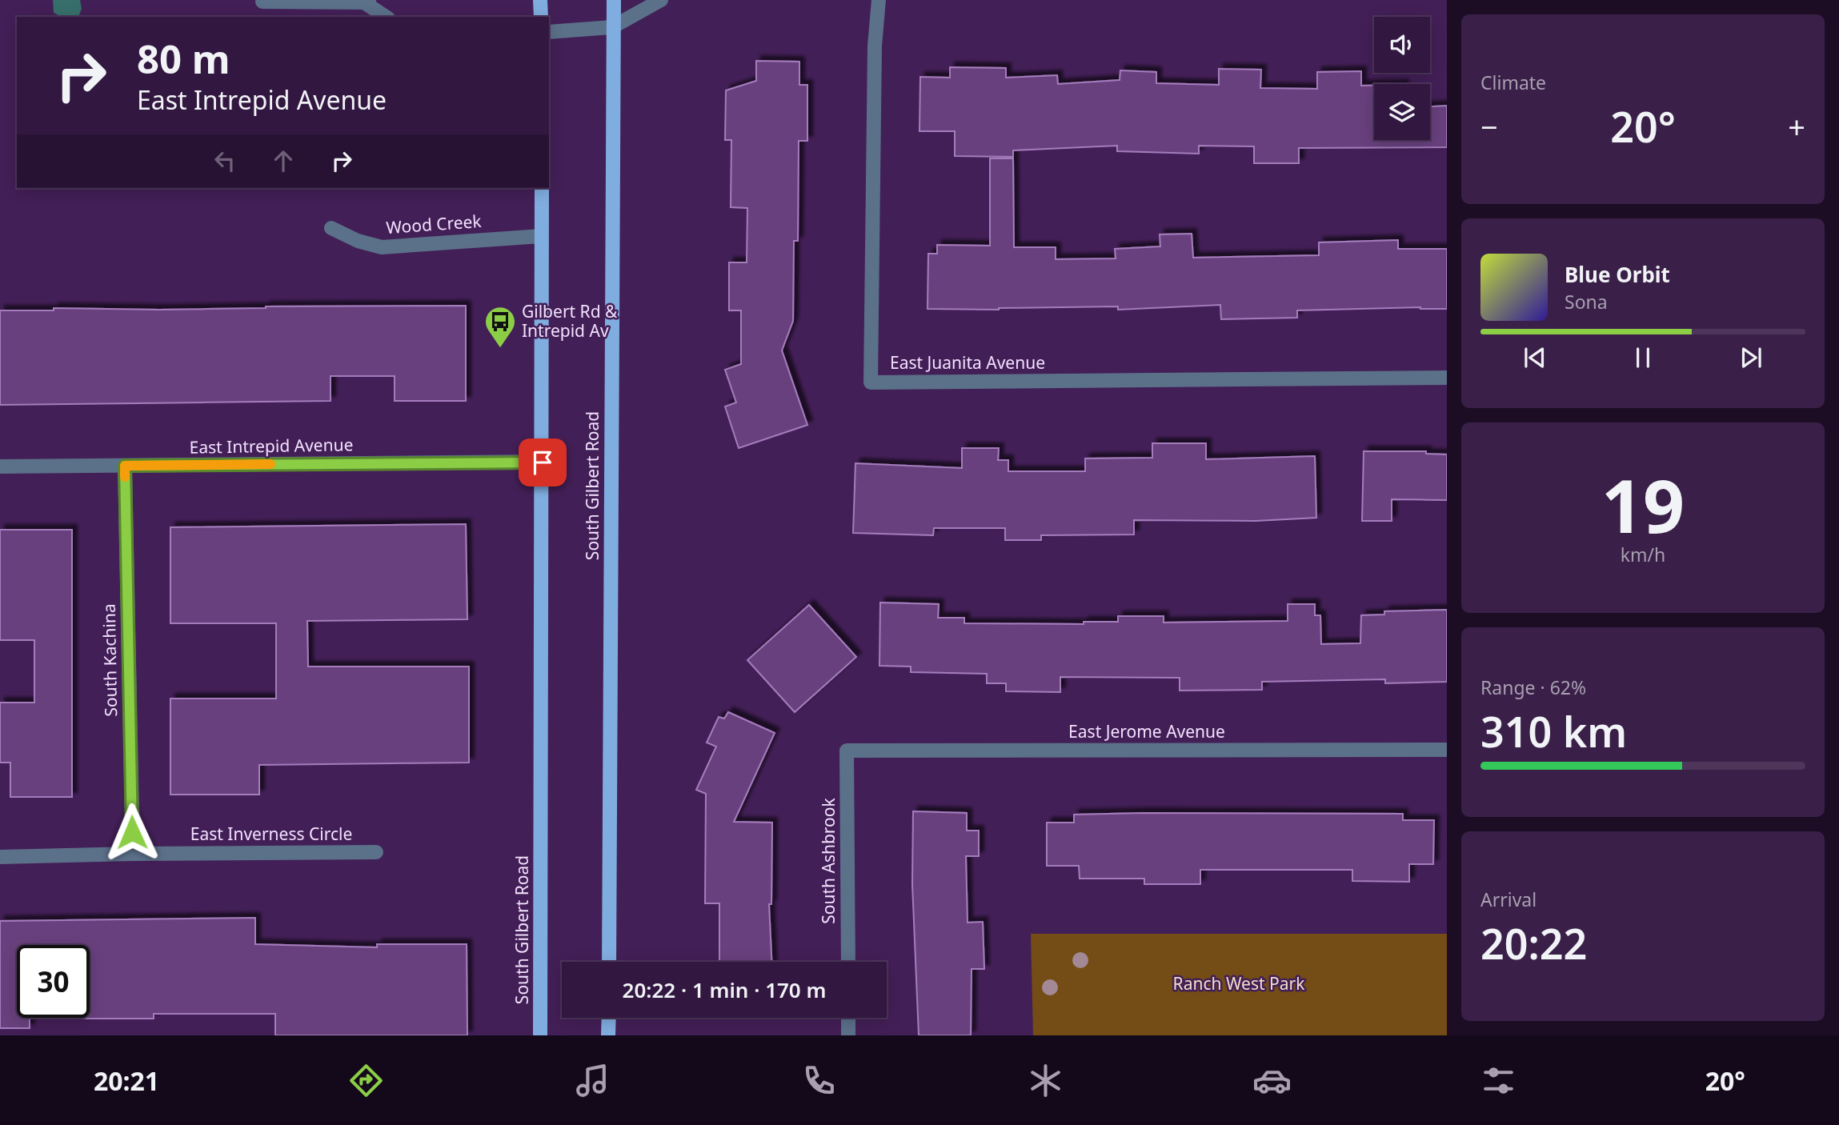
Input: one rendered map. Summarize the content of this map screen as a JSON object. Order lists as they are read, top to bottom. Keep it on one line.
{"streets":{"main road":["South Gilbert Road"],"street":["Wood Creek","East Juanita Avenue","East Intrepid Avenue","South Kachina","East Jerome Avenue","East Inverness Circle","South Ashbrook"]},"crossings":[["Wood Creek","South Gilbert Road"],["East Intrepid Avenue","South Gilbert Road"],["East Intrepid Avenue","South Kachina"],["South Kachina","East Inverness Circle"],["East Jerome Avenue","South Ashbrook"]],"parks":["Ranch West Park"],"places":{"bus stop":["Gilbert Rd & Intrepid Av"]},"page":{"tile":["Climate",["19","km/h"],["Range · 62%","310 km"],["Arrival","20:22"]],"turn":["80 m","East Intrepid Avenue"],"heat":["−","20°","+"],"song":["Blue Orbit","Sona"],"limit":"30","trip":"20:22 · 1 min · 170 m","tabs":["20:21","20°"]}}
